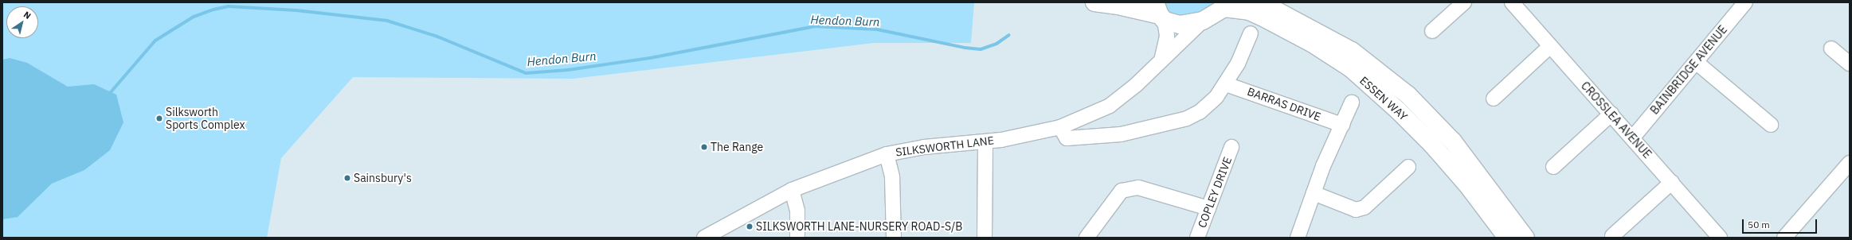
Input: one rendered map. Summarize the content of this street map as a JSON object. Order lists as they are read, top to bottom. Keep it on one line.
{"streets":{"main road":["ESSEN WAY"],"street":["BAINBRIDGE AVENUE","BARRAS DRIVE","CROSSLEA AVENUE","SILKSWORTH LANE","COPLEY DRIVE"]},"crossings":[["BAINBRIDGE AVENUE","CROSSLEA AVENUE"]],"water":["Hendon Burn"],"places":["Silksworth Sports Complex","The Range","Sainsbury's","SILKSWORTH LANE-NURSERY ROAD-S/B"],"scale_bar":"50 m","north":"top right"}
